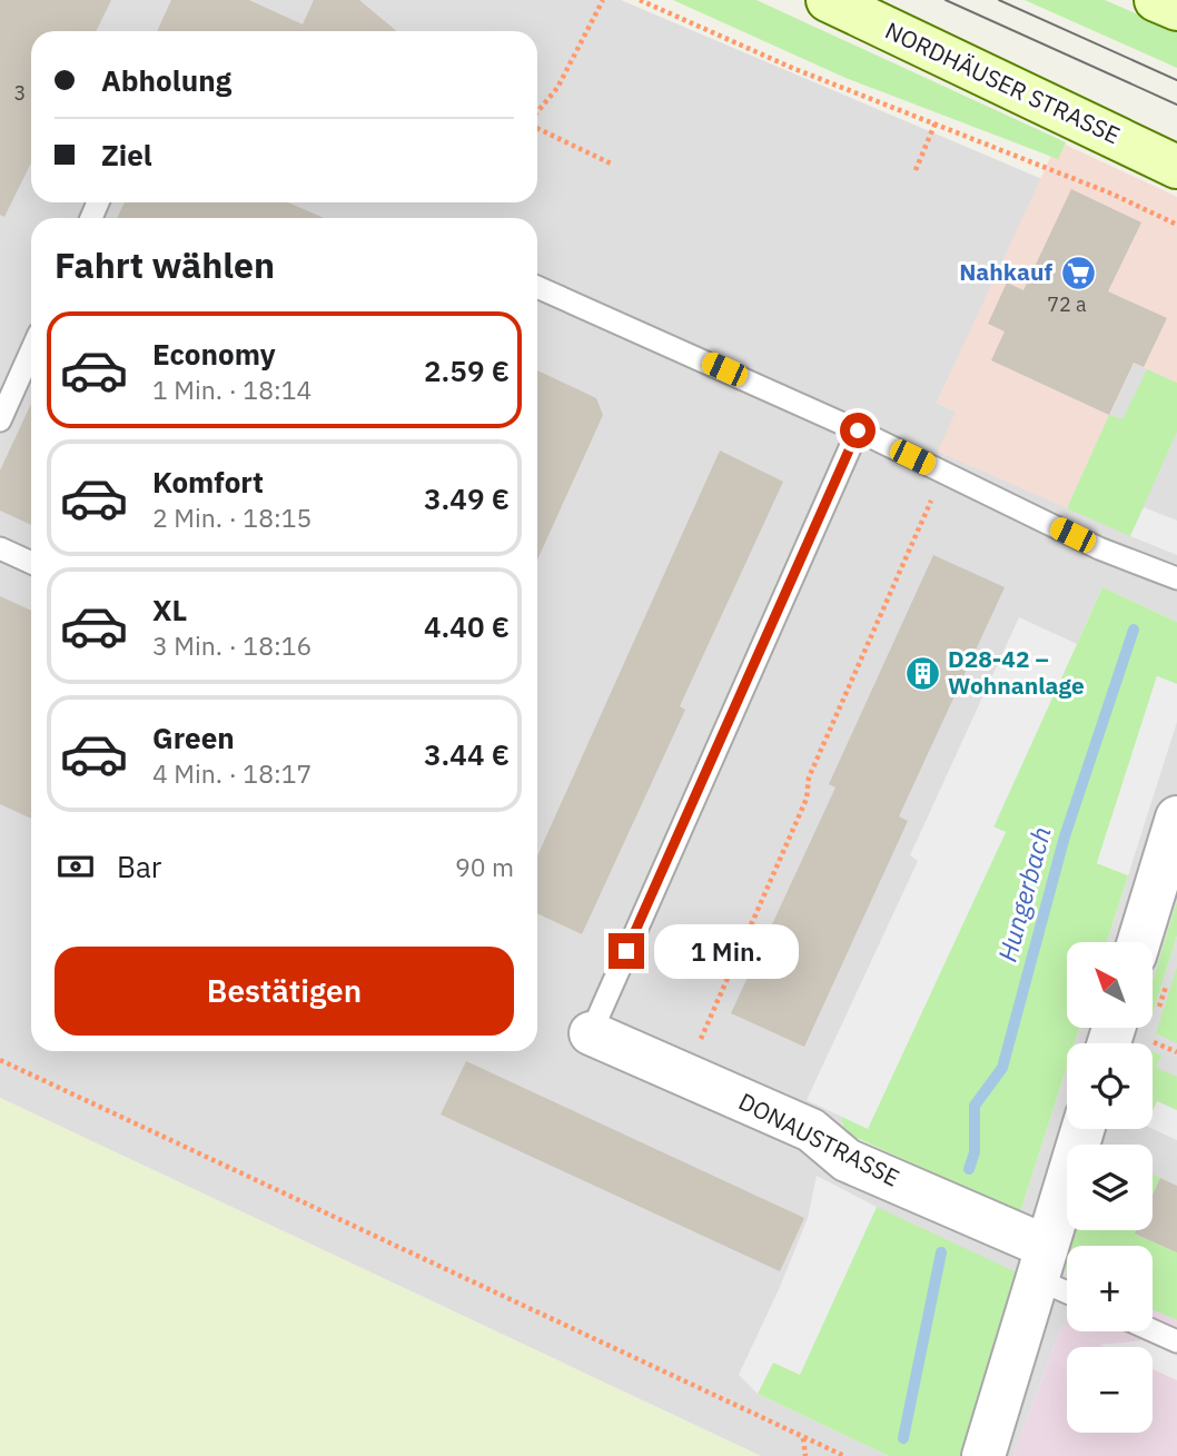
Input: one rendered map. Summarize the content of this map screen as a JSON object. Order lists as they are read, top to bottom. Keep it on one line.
{"streets":{"main road":["NORDHÄUSER STRASSE"],"street":["DONAUSTRASSE"]},"water":["Hungerbach"],"places":{"supermarket":["Nahkauf"],"building":["D28-42 – Wohnanlage"]},"house_numbers":["3","72 a"],"north":"top left","page":{"banner":["Abholung","Ziel"],"heading":"Fahrt wählen","list":[{"name":"Economy","note":"1 Min. · 18:14","value":"2.59 €"},{"name":"Komfort","note":"2 Min. · 18:15","value":"3.49 €"},{"name":"XL","note":"3 Min. · 18:16","value":"4.40 €"},{"name":"Green","note":"4 Min. · 18:17","value":"3.44 €"}],"pay":["Bar","90 m"],"bubble":"1 Min.","buttons":"Bestätigen","map_buttons":["+","−"]}}
